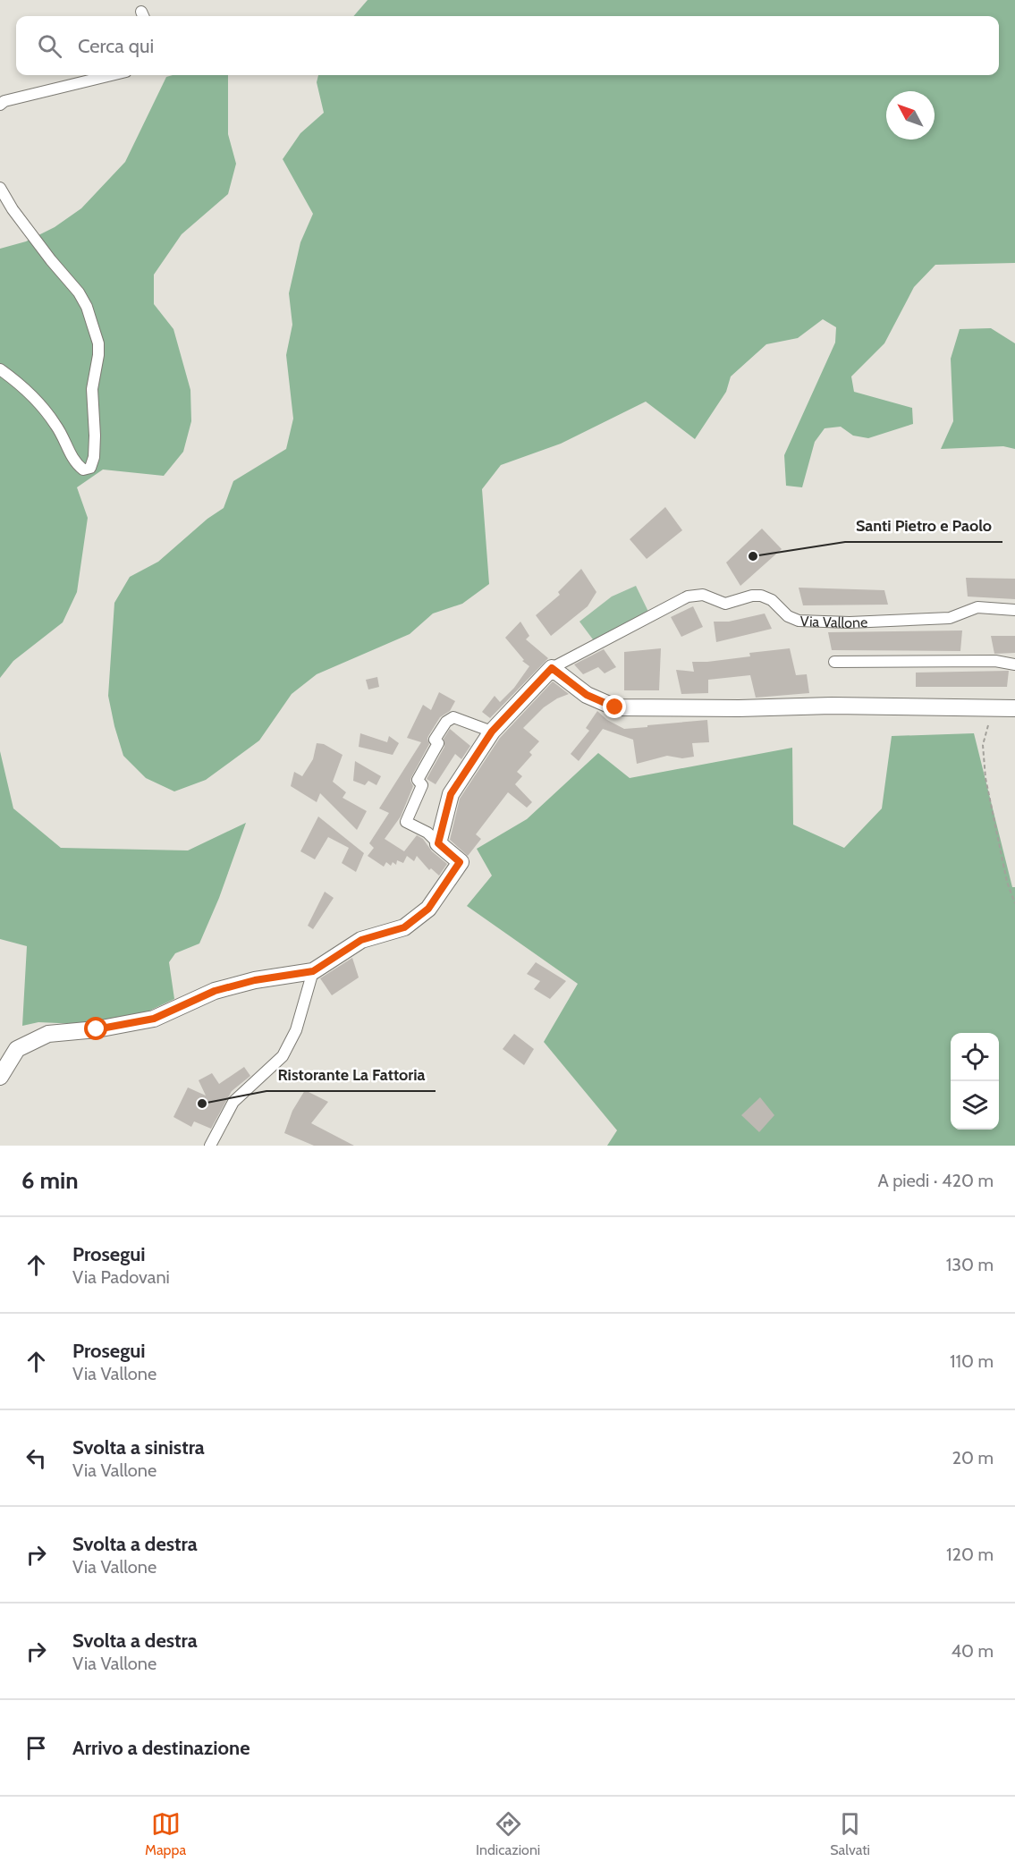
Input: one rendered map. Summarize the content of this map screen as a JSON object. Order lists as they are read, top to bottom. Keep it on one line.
{"streets":{"street":["Via Vallone"]},"places":["Santi Pietro e Paolo","Ristorante La Fattoria"],"north":"top left","page":{"search":"Cerca qui","heading":["6 min","A piedi · 420 m"],"list":[["Prosegui","Via Padovani","130 m"],["Prosegui","Via Vallone","110 m"],["Svolta a sinistra","Via Vallone","20 m"],["Svolta a destra","Via Vallone","120 m"],["Svolta a destra","Via Vallone","40 m"],"Arrivo a destinazione"],"nav":["Mappa","Indicazioni","Salvati"]}}
